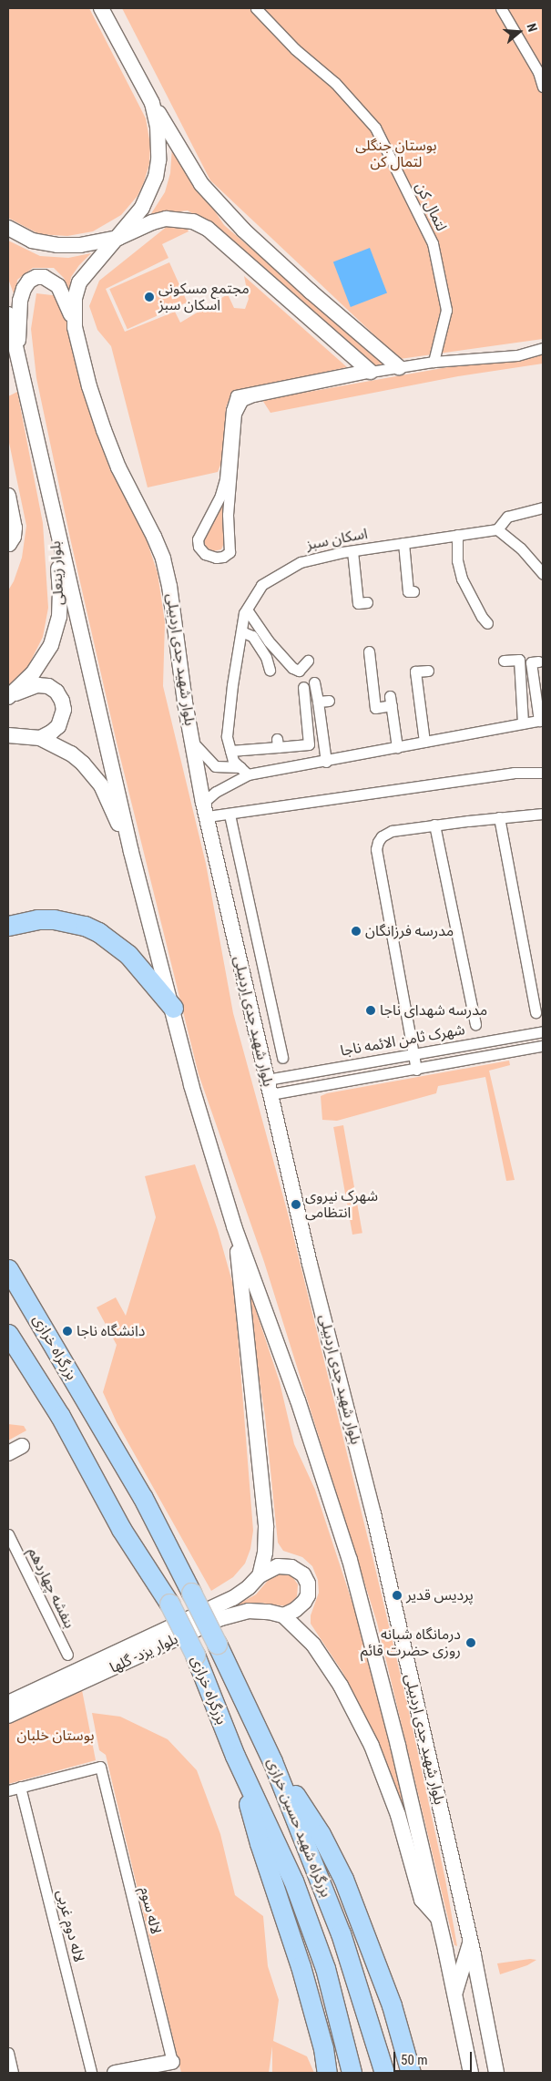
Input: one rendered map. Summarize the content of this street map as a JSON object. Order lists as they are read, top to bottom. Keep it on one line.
{"streets":{"highway":["بزرگراه خرازی","بزرگراه شهید حسین خرازی"],"main road":["بلوار زینعلی","بلوار شهید جدی اردبیلی","بلوار یزد- گلها"],"street":["لتمال کن","اسکان سبز","شهرک ثامن الائمه ناجا","بنفشه چهاردهم","لاله سوم","لاله دوم غربی"]},"crossings":[["بلوار زینعلی","بلوار شهید جدی اردبیلی"],["بلوار شهید جدی اردبیلی","شهرک ثامن الائمه ناجا"],["بزرگراه خرازی","بزرگراه شهید حسین خرازی"],["لاله سوم","لاله دوم غربی"]],"parks":["بوستان جنگلی لتمال کن","بوستان خلبان"],"places":["مجتمع مسکونی اسکان سبز","مدرسه فرزانگان","مدرسه شهدای ناجا","شهرک نیروی انتظامی","دانشگاه ناجا","پردیس قدیر","درمانگاه شبانه روزی حضرت قائم"],"scale_bar":"50 m","north":"right"}
